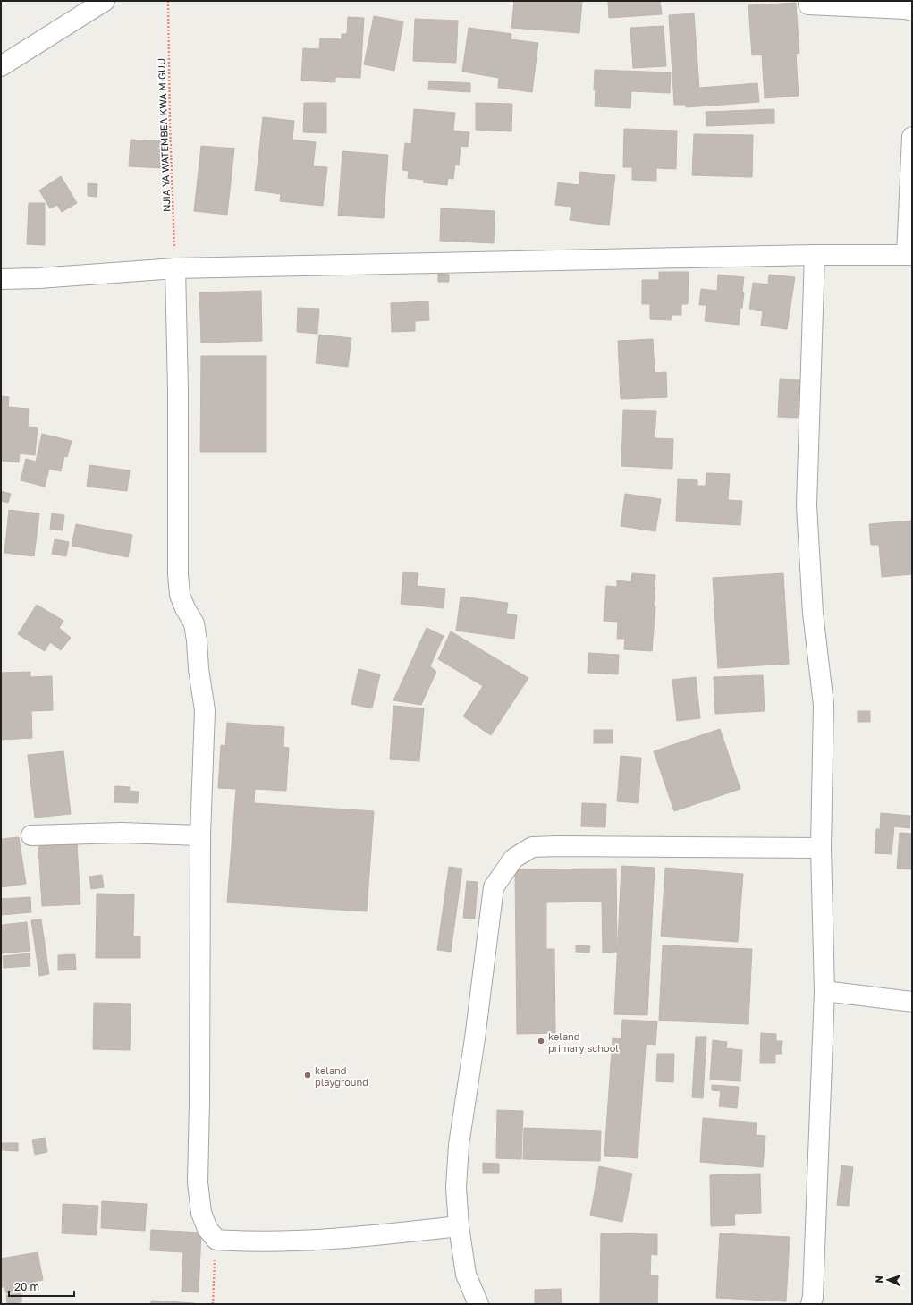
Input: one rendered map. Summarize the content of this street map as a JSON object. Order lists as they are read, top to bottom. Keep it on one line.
{"streets":{"path":["NJIA YA WATEMBEA KWA MIGUU"]},"places":["keland primary school","keland playground"],"scale_bar":"20 m","north":"left"}
